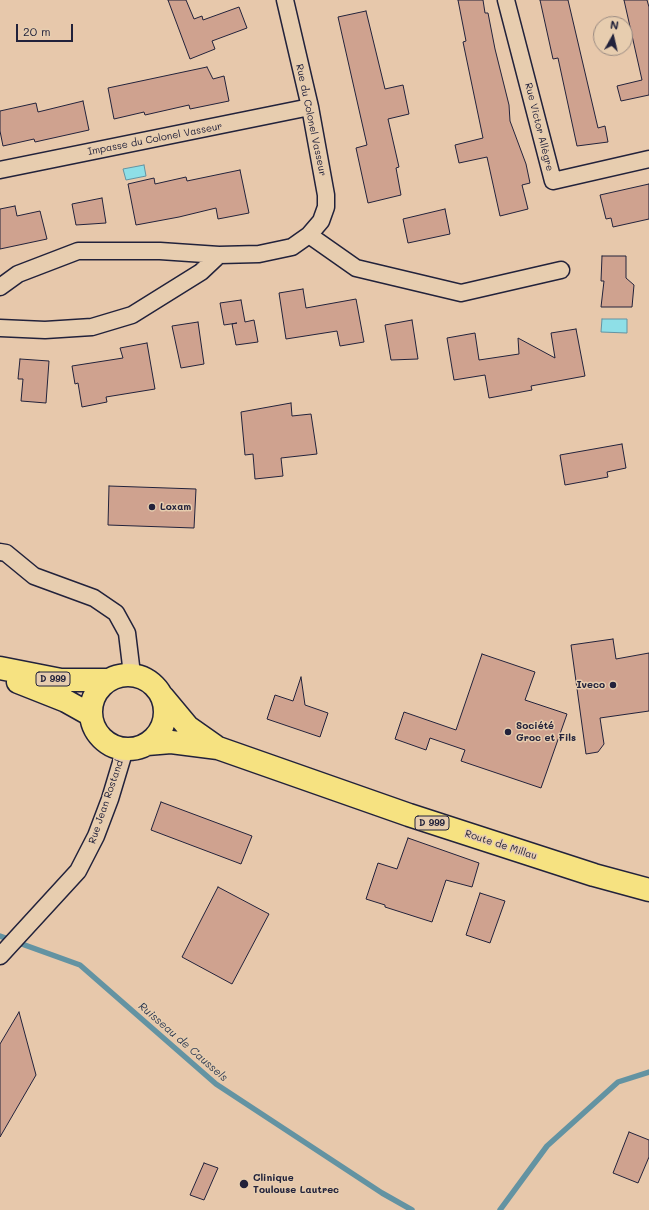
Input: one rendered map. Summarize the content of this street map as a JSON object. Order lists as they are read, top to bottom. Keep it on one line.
{"streets":{"main road":["D 999","Route de Millau"],"street":["Rue du Colonel Vasseur","Rue Victor Allègre","Impasse du Colonel Vasseur","Rue Jean Rostand"]},"crossings":[["Rue du Colonel Vasseur","Impasse du Colonel Vasseur"],["D 999","Rue Jean Rostand"],["D 999","Route de Millau"],["Rue Jean Rostand","Route de Millau"]],"water":["Ruisseau de Caussels"],"places":["Loxam","Iveco","Société Groc et Fils","Clinique Toulouse Lautrec"],"scale_bar":"20 m","north":"top"}
